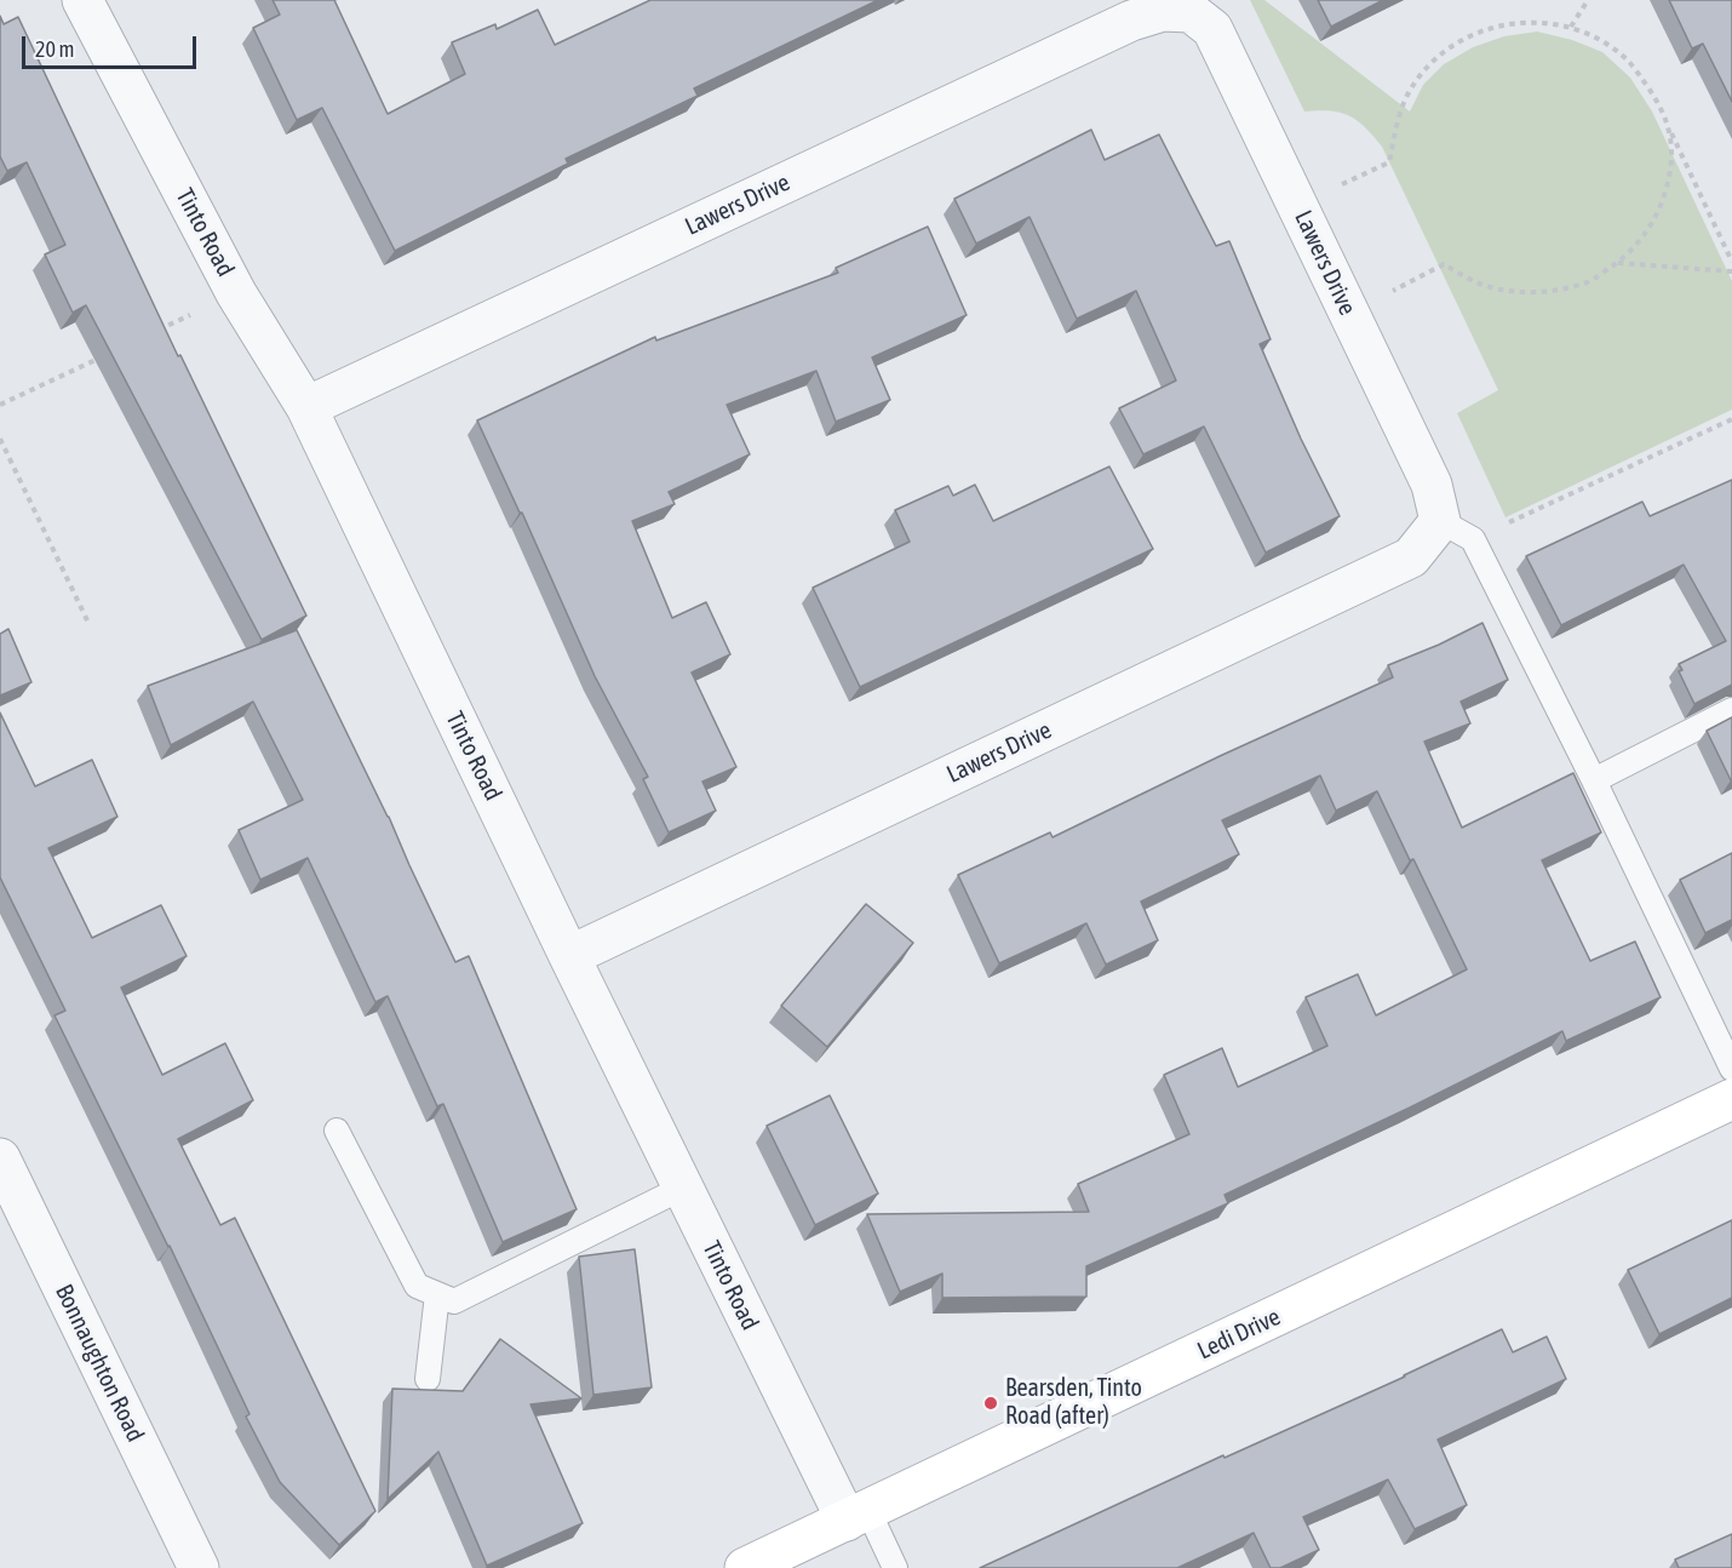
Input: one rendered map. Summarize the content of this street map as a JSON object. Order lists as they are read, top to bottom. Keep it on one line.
{"streets":{"street":["Lawers Drive","Tinto Road","Ledi Drive","Bonnaughton Road"]},"crossings":[["Lawers Drive","Tinto Road"],["Tinto Road","Ledi Drive"]],"places":["Bearsden, Tinto Road (after)"],"scale_bar":"20 m"}
